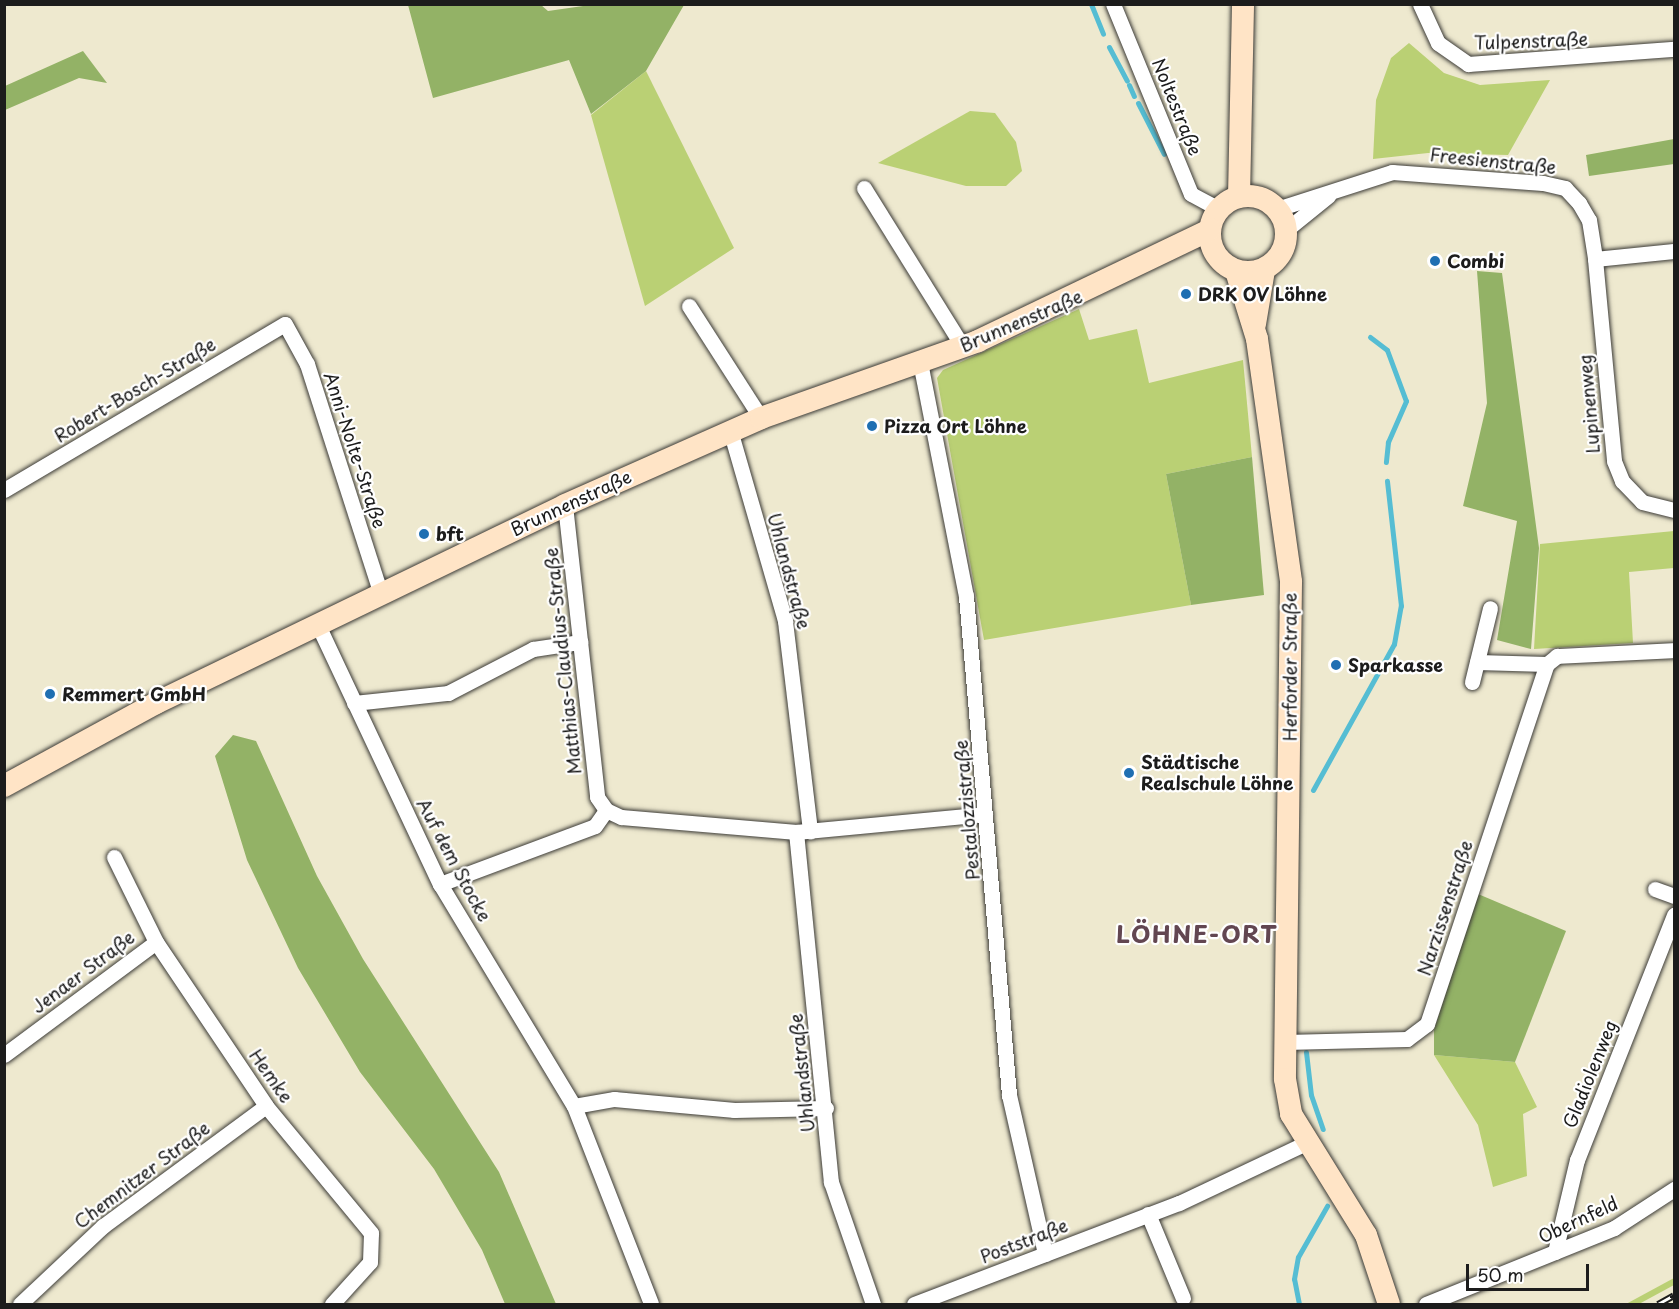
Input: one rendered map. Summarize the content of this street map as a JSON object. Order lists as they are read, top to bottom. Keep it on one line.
{"streets":{"main road":["Brunnenstraße","Herforder Straße"],"street":["Tulpenstraße","Noltestraße","Freesienstraße","Robert-Bosch-Straße","Lupinenweg","Anni-Nolte-Straße","Uhlandstraße","Matthias-Claudius-Straße","Pestalozzistraße","Auf dem Stocke","Narzissenstraße","Jenaer Straße","Gladiolenweg","Hemke","Chemnitzer Straße","Obernfeld","Poststraße"]},"crossings":[["Noltestraße","Freesienstraße"],["Noltestraße","Brunnenstraße"],["Noltestraße","Herforder Straße"],["Freesienstraße","Brunnenstraße"],["Freesienstraße","Lupinenweg"],["Freesienstraße","Herforder Straße"],["Brunnenstraße","Anni-Nolte-Straße"],["Brunnenstraße","Uhlandstraße"],["Brunnenstraße","Matthias-Claudius-Straße"],["Brunnenstraße","Herforder Straße"],["Brunnenstraße","Pestalozzistraße"],["Brunnenstraße","Auf dem Stocke"],["Robert-Bosch-Straße","Anni-Nolte-Straße"],["Herforder Straße","Narzissenstraße"],["Herforder Straße","Poststraße"],["Pestalozzistraße","Poststraße"],["Jenaer Straße","Hemke"],["Gladiolenweg","Obernfeld"],["Hemke","Chemnitzer Straße"]],"districts":["LÖHNE-ORT"],"places":["Combi","DRK OV Löhne","Pizza Ort Löhne","bft","Sparkasse","Remmert GmbH","Städtische Realschule Löhne"],"scale_bar":"50 m"}
